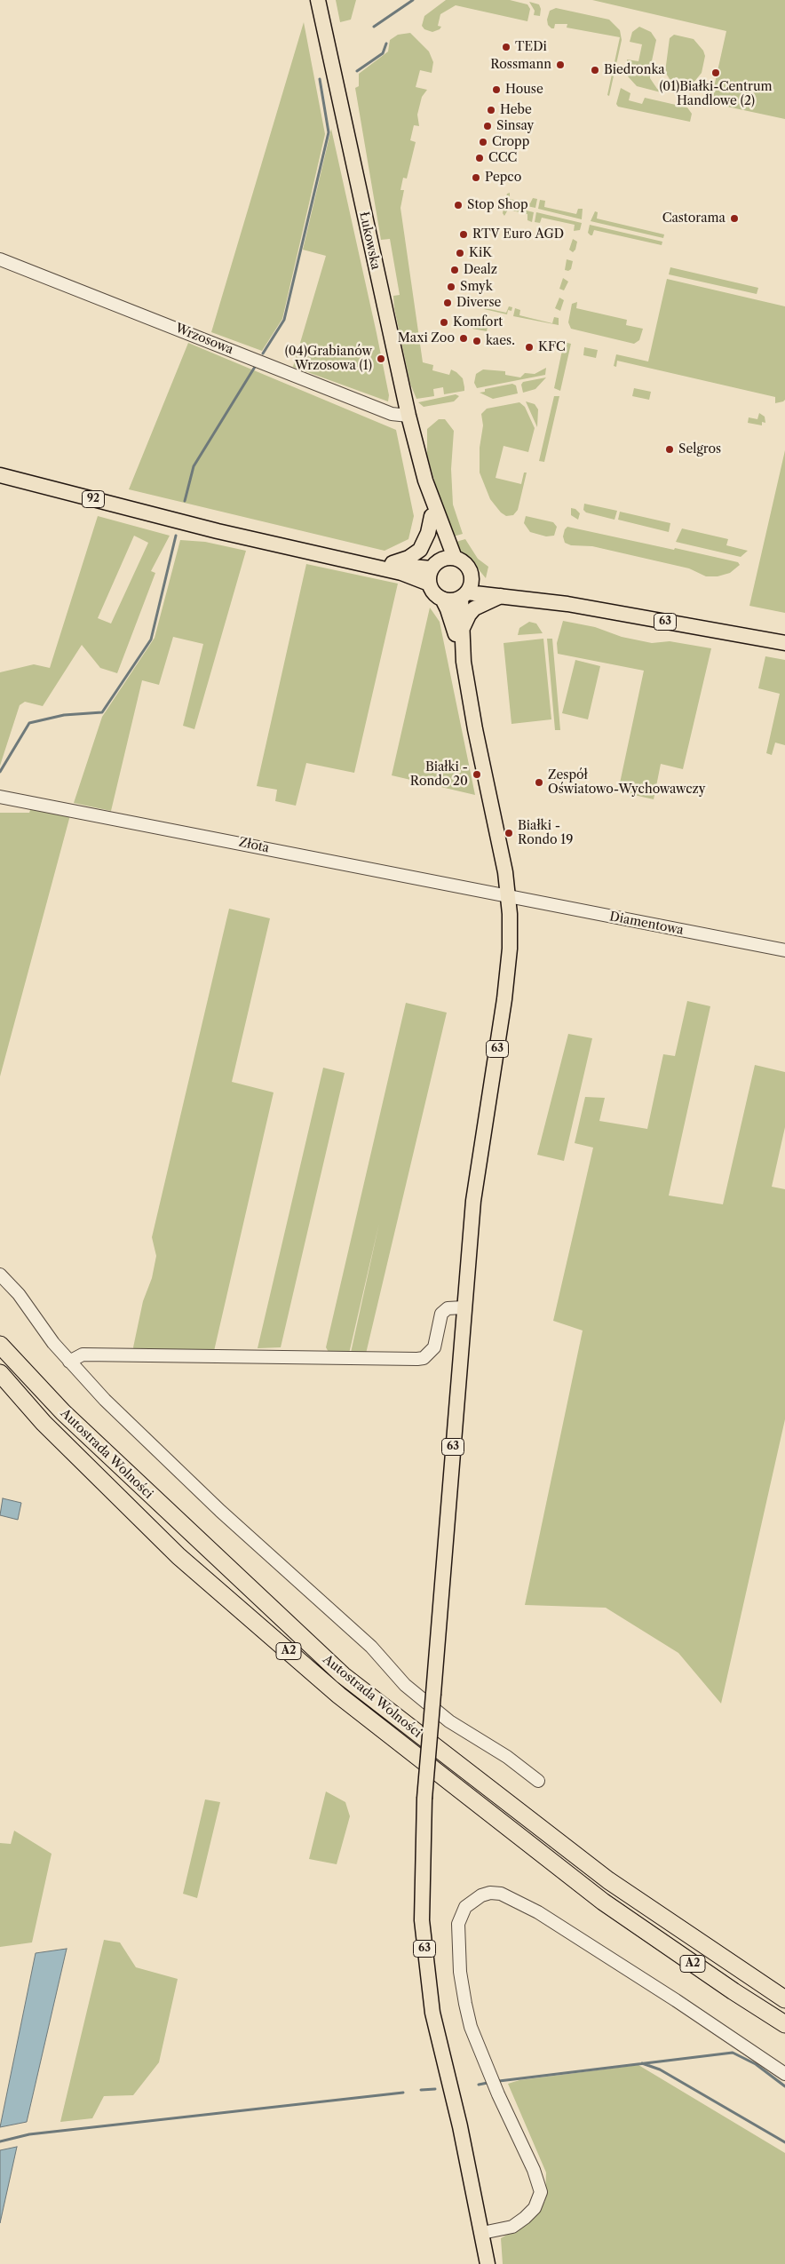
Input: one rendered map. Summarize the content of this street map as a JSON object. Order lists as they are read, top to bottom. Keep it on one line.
{"streets":{"highway":["Autostrada Wolności","A2"],"main road":["Łukowska","92","63"],"street":["Wrzosowa","Złota","Diamentowa"]},"crossings":[["Łukowska","Wrzosowa"],["Łukowska","92"],["Łukowska","63"],["92","63"],["63","Złota"],["63","Diamentowa"],["Złota","Diamentowa"]],"places":["TEDi","Rossmann","Biedronka","(01)Białki-Centrum Handlowe (2)","House","Hebe","Sinsay","Cropp","CCC","Pepco","Stop Shop","Castorama","RTV Euro AGD","KiK","Dealz","Smyk","Diverse","Komfort","Maxi Zoo","kaes.","KFC","(04)Grabianów Wrzosowa (1)","Selgros","Białki - Rondo 20","Zespół Oświatowo-Wychowawczy","Białki - Rondo 19"]}
